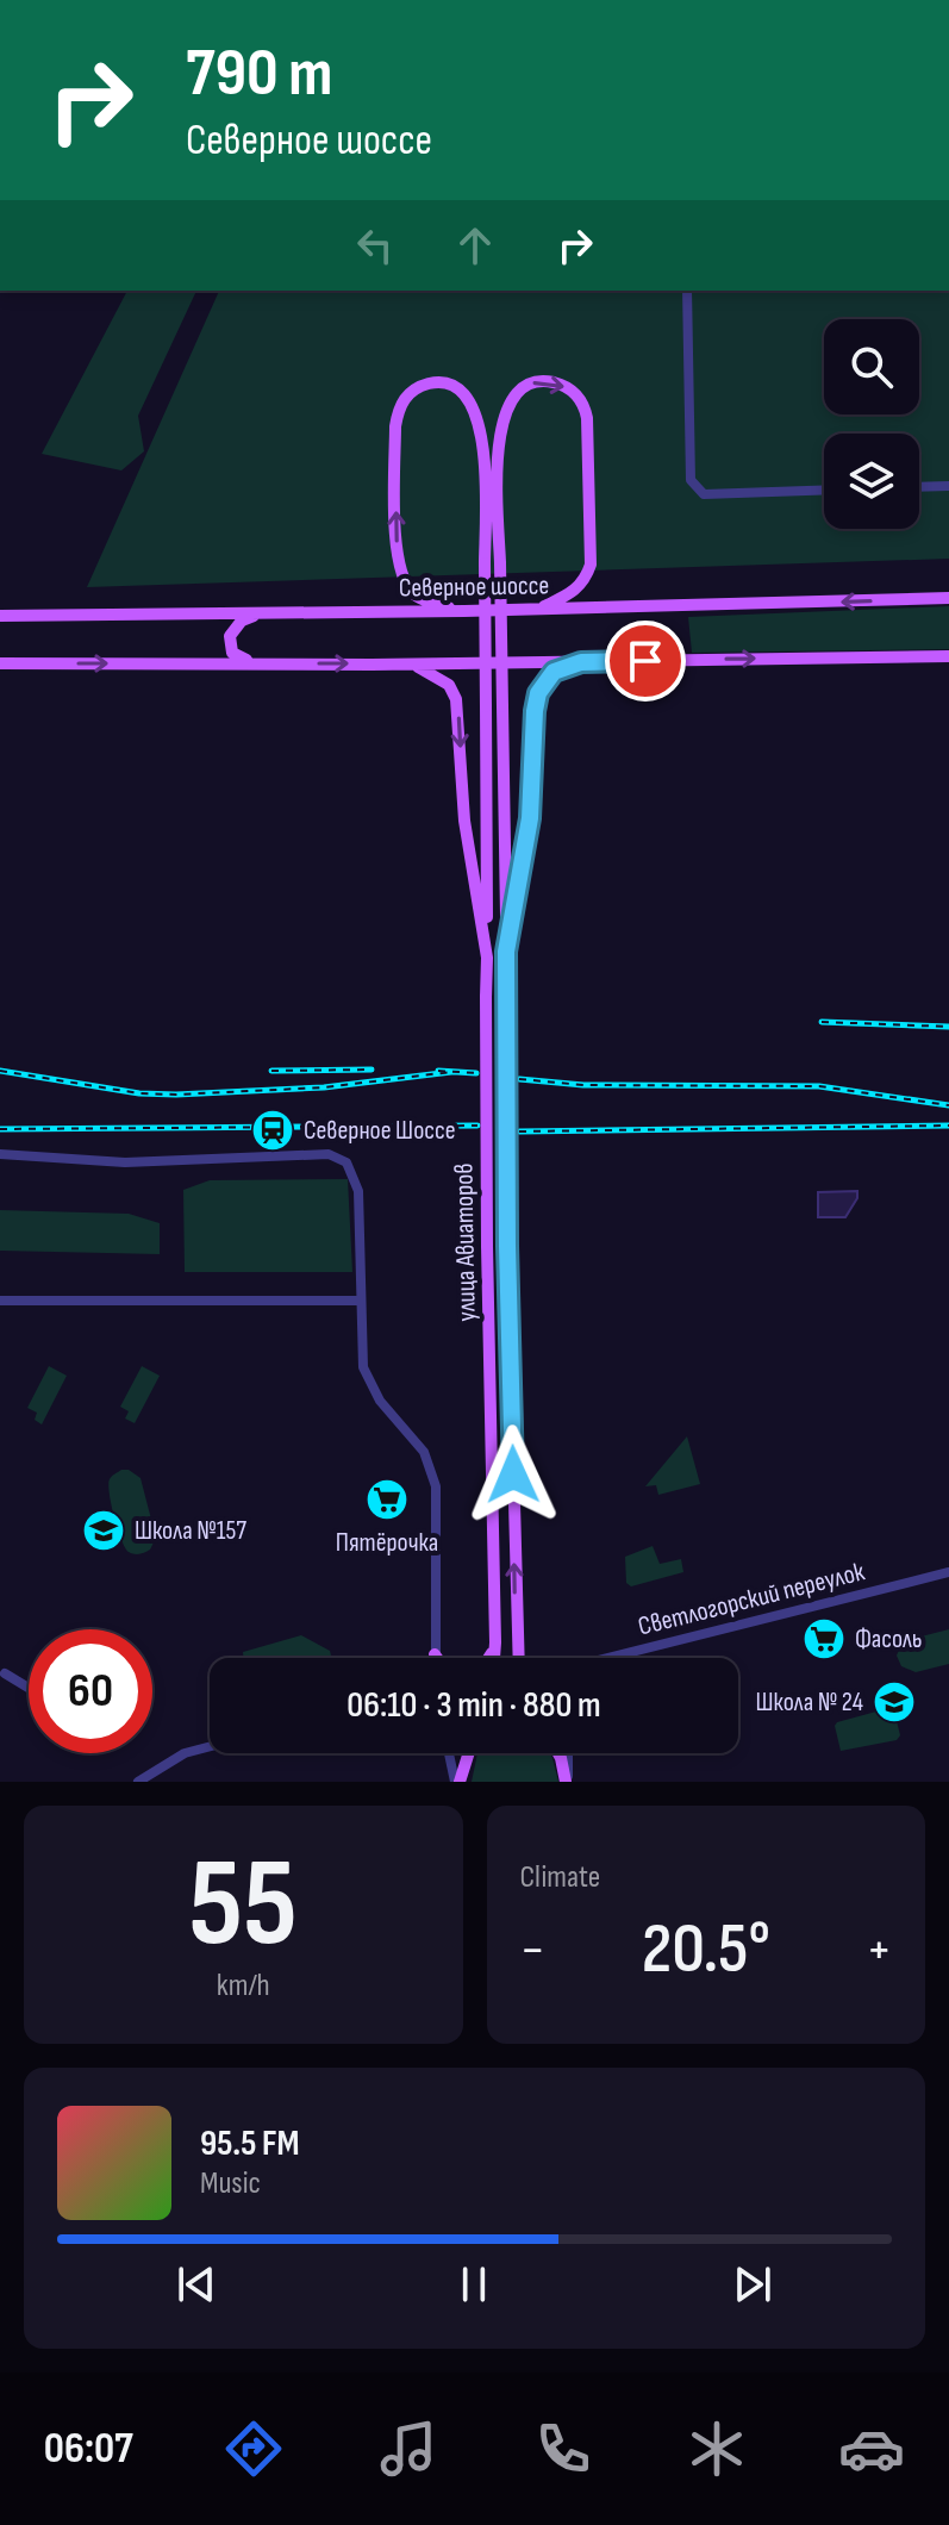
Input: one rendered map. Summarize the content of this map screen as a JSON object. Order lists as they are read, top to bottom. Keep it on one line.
{"streets":{"main road":["Северное шоссе","улица Авиаторов"],"street":["Светлогорский переулок"]},"places":{"station":["Северное Шоссе"],"supermarket":["Пятёрочка","Фасоль"],"school or university":["Школа №157","Школа № 24"]},"page":{"turn":["790 m","Северное шоссе"],"limit":"60","trip":"06:10 · 3 min · 880 m","tile":[["55","km/h"],"Climate"],"heat":["−","20.5°","+"],"song":["95.5 FM","Music"],"tabs":"06:07"}}
